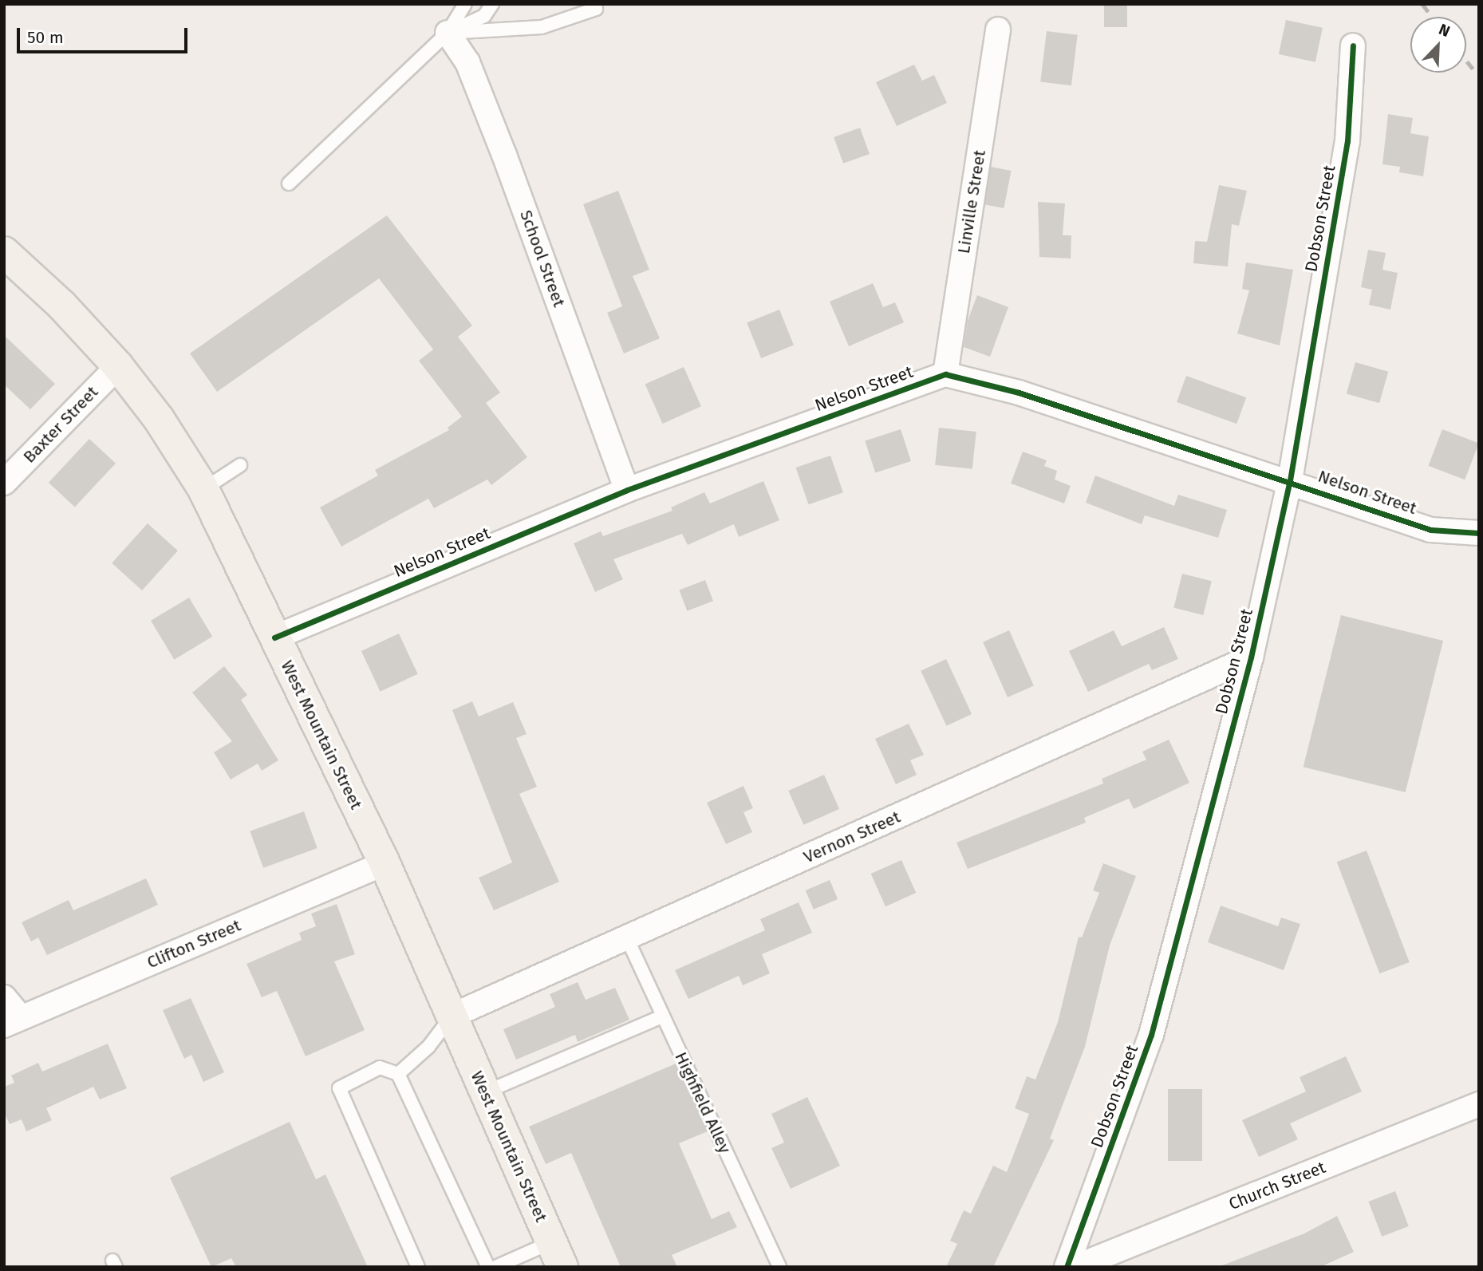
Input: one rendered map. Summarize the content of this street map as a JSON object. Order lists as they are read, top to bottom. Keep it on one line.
{"streets":{"main road":["West Mountain Street"],"street":["Linville Street","Dobson Street","School Street","Nelson Street","Baxter Street","Vernon Street","Clifton Street","Church Street"],"lane":["Highfield Alley"]},"crossings":[["Linville Street","Nelson Street"],["Dobson Street","Nelson Street"],["Dobson Street","Vernon Street"],["School Street","Nelson Street"],["Nelson Street","West Mountain Street"],["Baxter Street","West Mountain Street"],["West Mountain Street","Vernon Street"],["West Mountain Street","Clifton Street"],["Vernon Street","Highfield Alley"]],"scale_bar":"50 m","north":"top right"}
